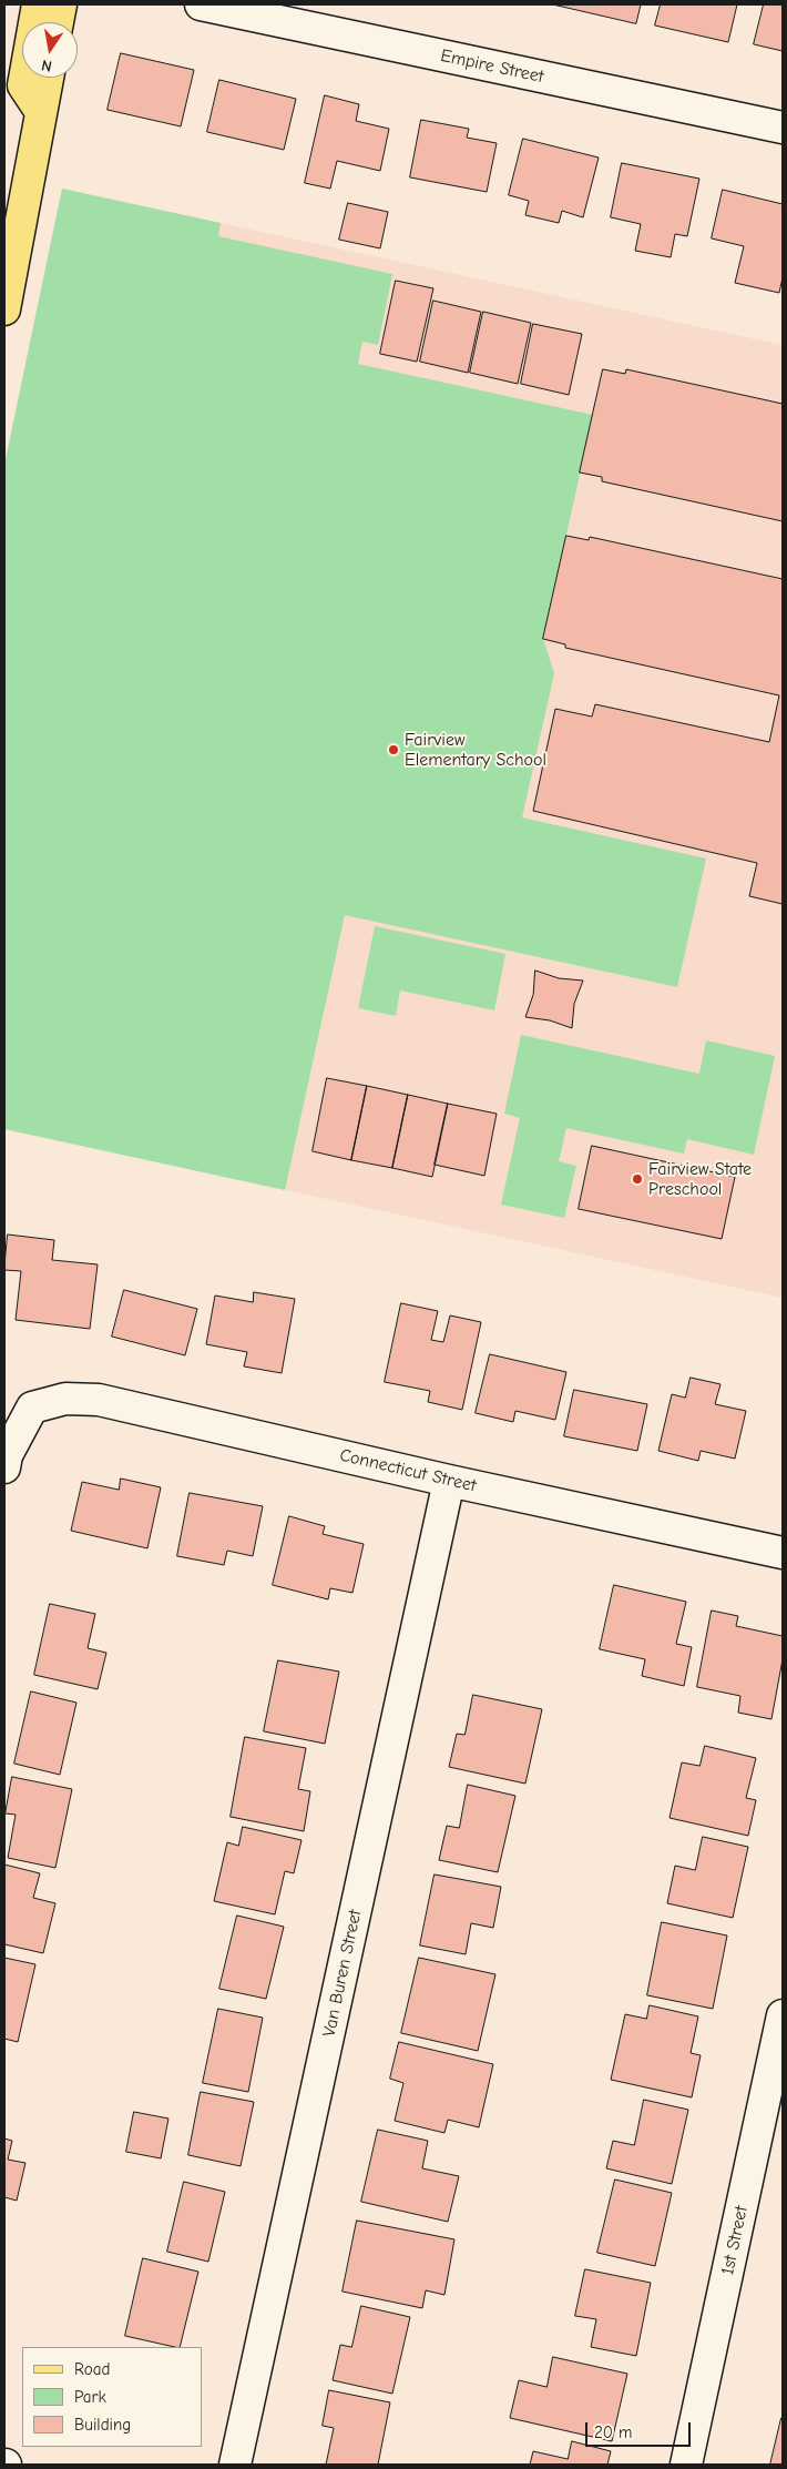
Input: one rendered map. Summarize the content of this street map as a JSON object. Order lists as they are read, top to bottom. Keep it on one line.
{"streets":{"street":["Empire Street","Connecticut Street","Van Buren Street","1st Street"]},"crossings":[["Connecticut Street","Van Buren Street"]],"places":["Fairview Elementary School","Fairview State Preschool"],"legend":["Road","Park","Building"],"scale_bar":"20 m","north":"bottom"}
